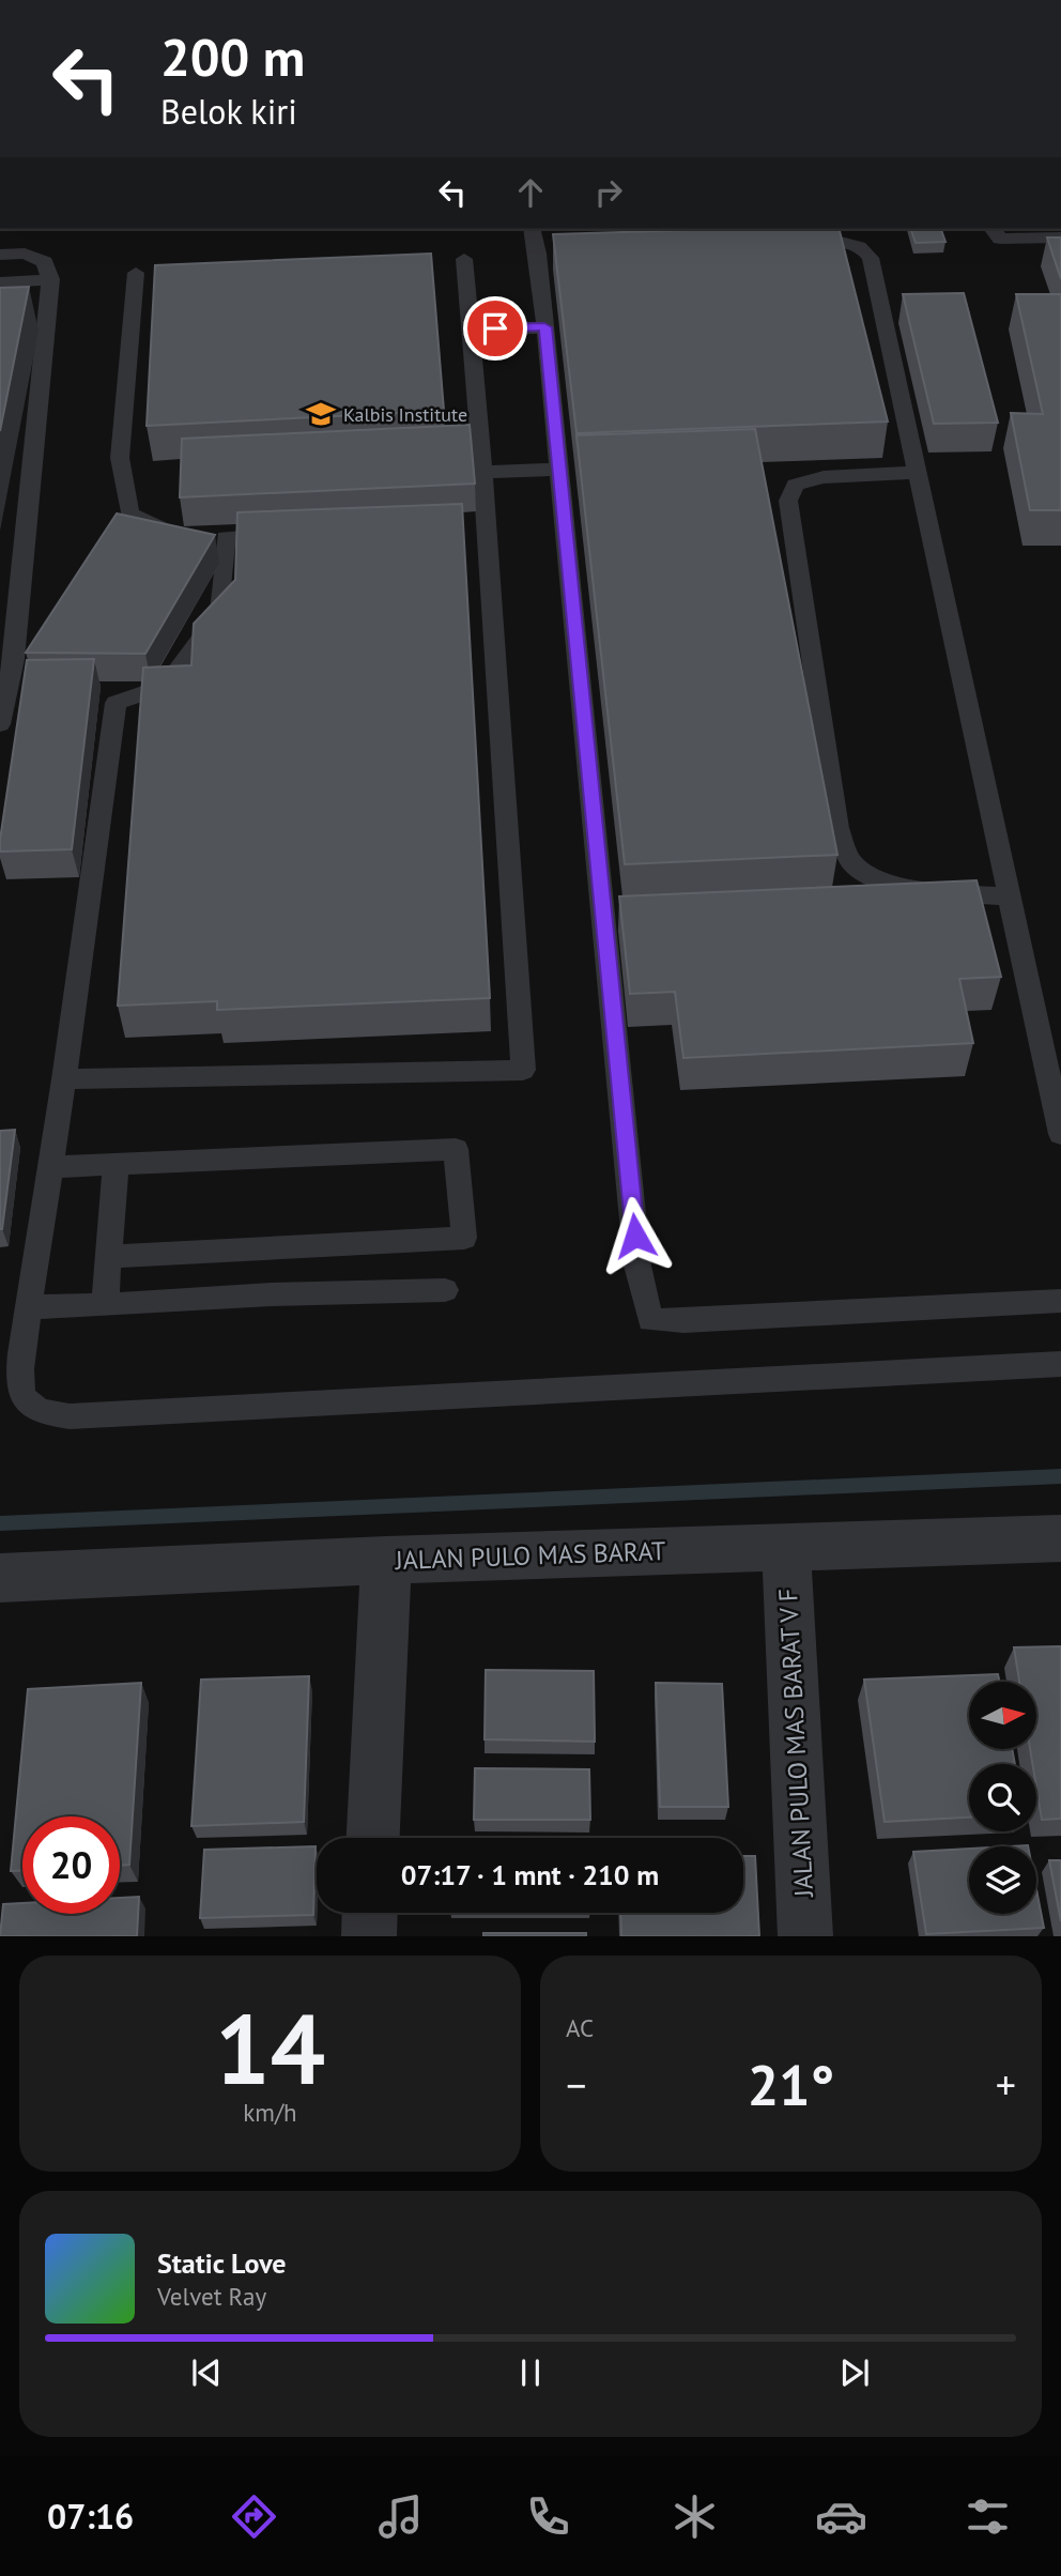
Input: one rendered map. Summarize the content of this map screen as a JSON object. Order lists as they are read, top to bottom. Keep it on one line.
{"streets":{"street":["JALAN PULO MAS BARAT","JALAN PULO MAS BARAT V F"]},"crossings":[["JALAN PULO MAS BARAT","JALAN PULO MAS BARAT V F"]],"places":{"school or university":["Kalbis Institute"]},"north":"right","page":{"turn":["200 m","Belok kiri"],"limit":"20","trip":"07:17 · 1 mnt · 210 m","tile":[["14","km/h"],"AC"],"heat":["−","21°","+"],"song":["Static Love","Velvet Ray"],"tabs":"07:16"}}
